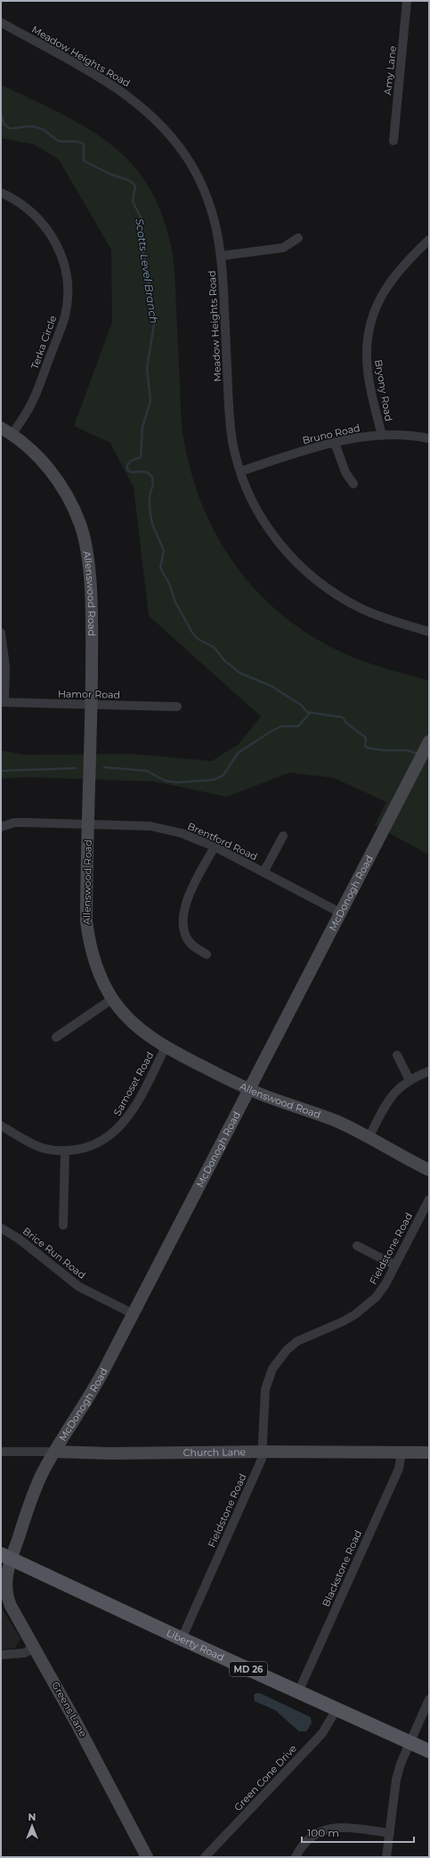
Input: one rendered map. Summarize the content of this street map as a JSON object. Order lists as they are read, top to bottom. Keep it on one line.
{"streets":{"main road":["Liberty Road","MD 26"],"street":["Meadow Heights Road","Amy Lane","Terka Circle","Bryony Road","Bruno Road","Allenswood Road","Hamor Road","Brentford Road","McDonogh Road","Samoset Road","Fieldstone Road","Brice Run Road","Church Lane","Blackstone Road","Greens Lane","Green Cone Drive"]},"crossings":[["Meadow Heights Road","Bruno Road"],["Terka Circle","Allenswood Road"],["Bryony Road","Bruno Road"],["Allenswood Road","Hamor Road"],["Allenswood Road","Brentford Road"],["Allenswood Road","McDonogh Road"],["Allenswood Road","Samoset Road"],["Brentford Road","McDonogh Road"],["McDonogh Road","Brice Run Road"],["McDonogh Road","Church Lane"],["McDonogh Road","Liberty Road"],["McDonogh Road","Greens Lane"],["Fieldstone Road","Church Lane"],["Fieldstone Road","Liberty Road"],["Church Lane","Blackstone Road"],["Blackstone Road","Liberty Road"],["Liberty Road","Greens Lane"],["Liberty Road","Green Cone Drive"]],"water":["Scotts Level Branch"],"scale_bar":"100 m","north":"top"}
